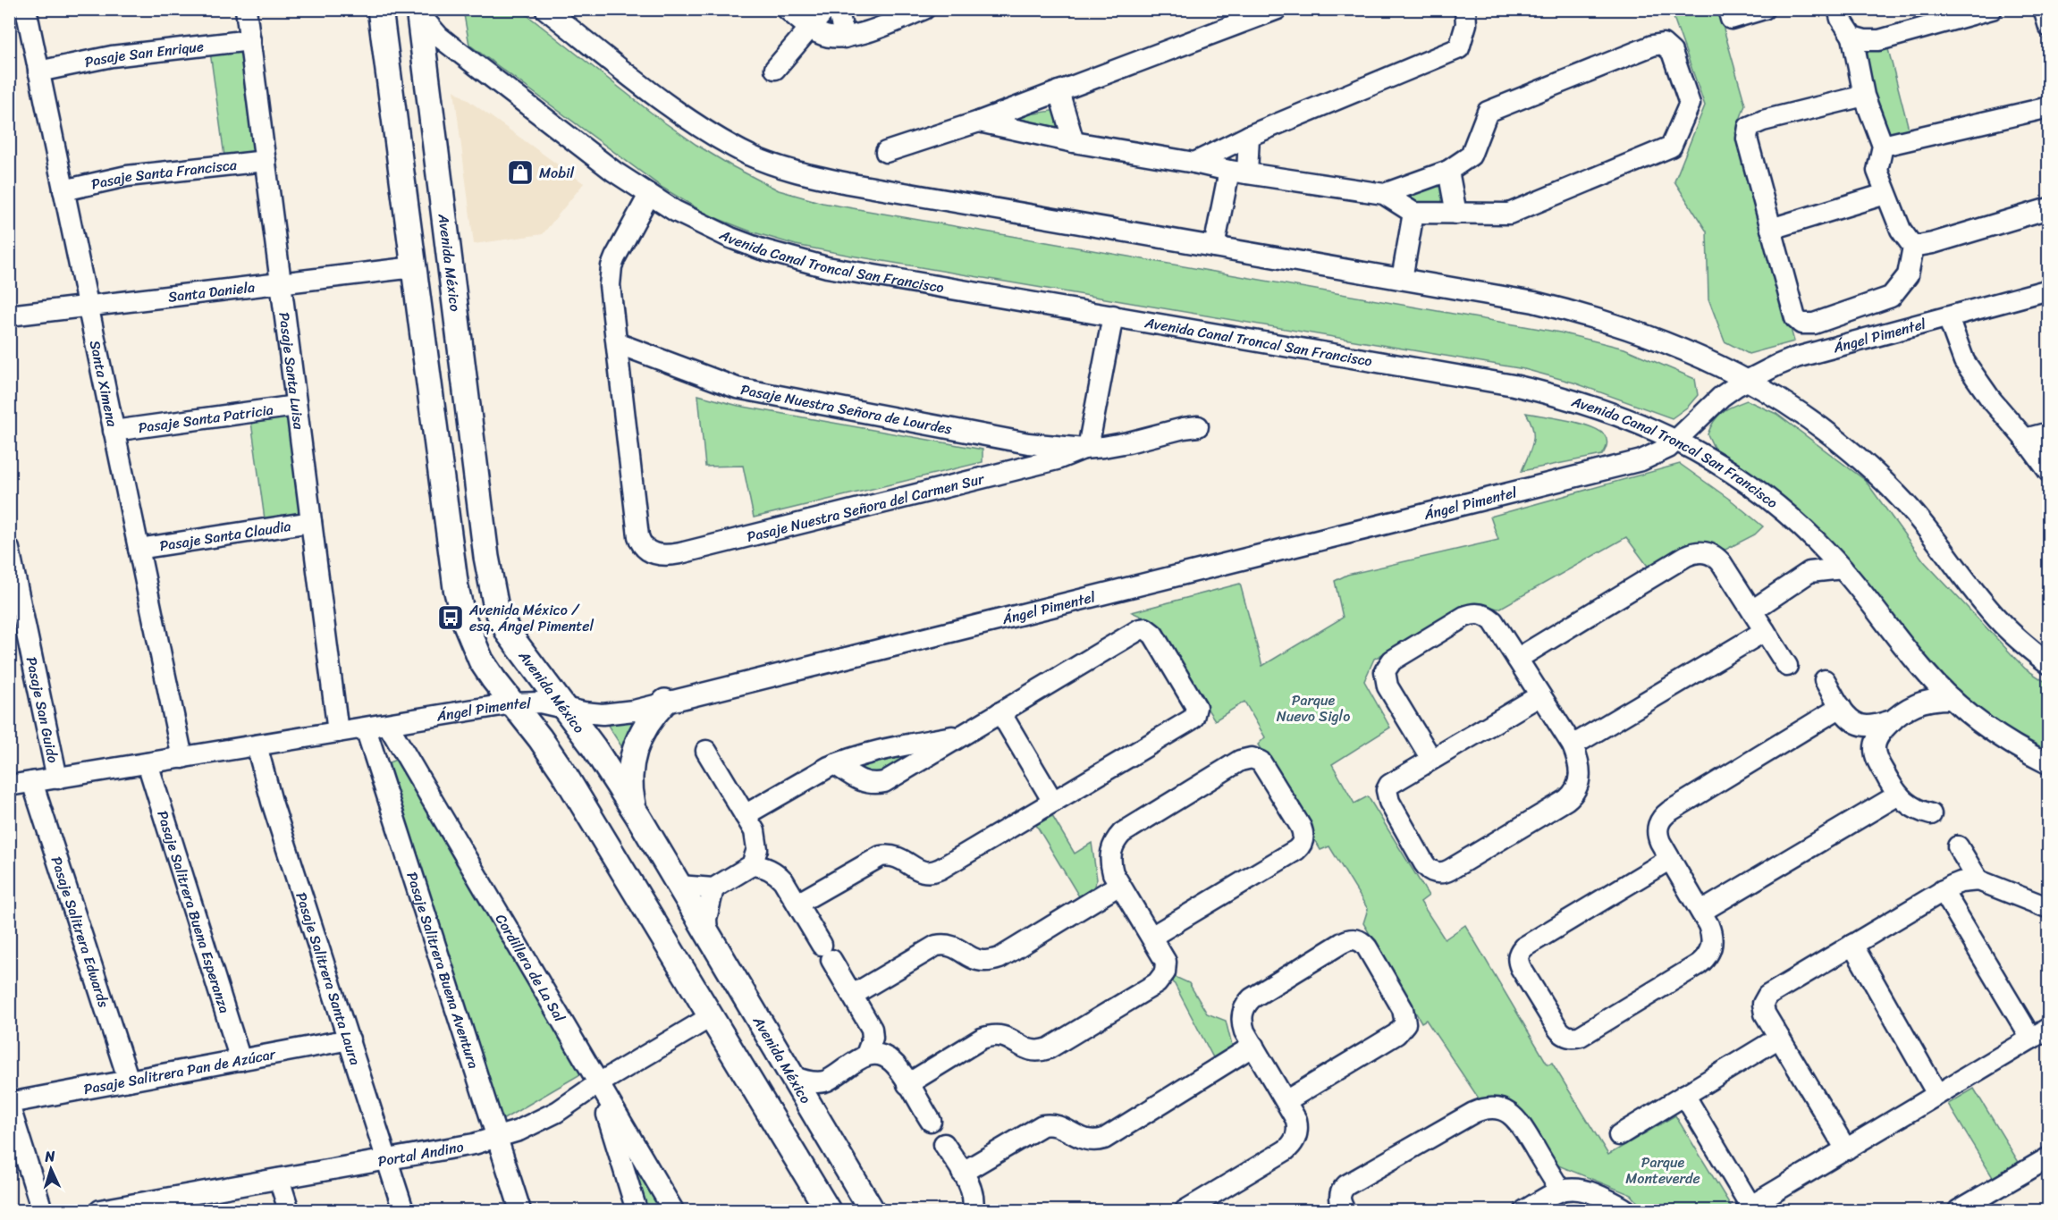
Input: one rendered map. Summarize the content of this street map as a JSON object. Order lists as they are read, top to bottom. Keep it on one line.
{"streets":{"main road":["Avenida México"],"street":["Pasaje San Enrique","Pasaje Santa Francisca","Avenida Canal Troncal San Francisco","Santa Daniela","Ángel Pimentel","Pasaje Santa Luisa","Santa Ximena","Pasaje Nuestra Señora de Lourdes","Pasaje Santa Patricia","Pasaje Nuestra Señora del Carmen Sur","Pasaje Santa Claudia","Pasaje San Guido","Pasaje Salitrera Buena Esperanza","Pasaje Salitrera Edwards","Cordillera de La Sal","Pasaje Salitrera Buena Aventura","Pasaje Salitrera Santa Laura","Pasaje Salitrera Pan de Azúcar","Portal Andino"]},"crossings":[["Pasaje San Enrique","Pasaje Santa Luisa"],["Pasaje San Enrique","Santa Ximena"],["Pasaje Santa Francisca","Pasaje Santa Luisa"],["Pasaje Santa Francisca","Santa Ximena"],["Avenida Canal Troncal San Francisco","Avenida México"],["Avenida Canal Troncal San Francisco","Ángel Pimentel"],["Avenida México","Ángel Pimentel"],["Santa Daniela","Pasaje Santa Luisa"],["Santa Daniela","Santa Ximena"],["Ángel Pimentel","Pasaje Santa Luisa"],["Ángel Pimentel","Santa Ximena"],["Ángel Pimentel","Pasaje San Guido"],["Ángel Pimentel","Pasaje Salitrera Buena Esperanza"],["Ángel Pimentel","Pasaje Salitrera Edwards"],["Ángel Pimentel","Cordillera de La Sal"],["Ángel Pimentel","Pasaje Salitrera Buena Aventura"],["Ángel Pimentel","Pasaje Salitrera Santa Laura"],["Pasaje Santa Luisa","Pasaje Santa Patricia"],["Pasaje Santa Luisa","Pasaje Santa Claudia"],["Santa Ximena","Pasaje Santa Patricia"],["Santa Ximena","Pasaje Santa Claudia"],["Pasaje Nuestra Señora de Lourdes","Pasaje Nuestra Señora del Carmen Sur"],["Pasaje Salitrera Buena Esperanza","Pasaje Salitrera Pan de Azúcar"],["Pasaje Salitrera Edwards","Pasaje Salitrera Pan de Azúcar"],["Cordillera de La Sal","Portal Andino"],["Pasaje Salitrera Buena Aventura","Portal Andino"],["Pasaje Salitrera Santa Laura","Pasaje Salitrera Pan de Azúcar"],["Pasaje Salitrera Santa Laura","Portal Andino"]],"parks":["Parque Nuevo Siglo","Parque Monteverde"],"places":{"shop":["Mobil"],"bus stop":["Avenida México / esq. Ángel Pimentel"]},"north":"top"}
